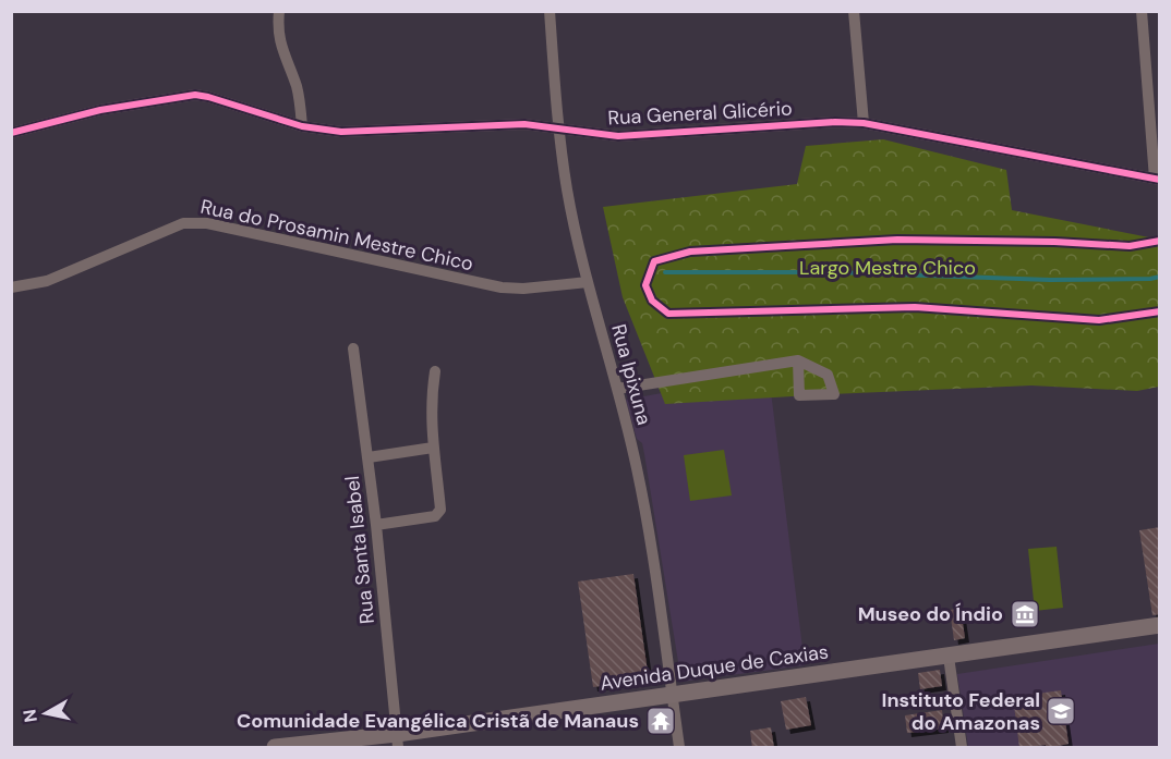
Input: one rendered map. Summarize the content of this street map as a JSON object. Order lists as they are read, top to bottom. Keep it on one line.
{"streets":{"street":["Rua General Glicério","Rua do Prosamin Mestre Chico","Rua Ipixuna","Rua Santa Isabel","Avenida Duque de Caxias"]},"crossings":[["Rua General Glicério","Rua Ipixuna"],["Rua do Prosamin Mestre Chico","Rua Ipixuna"],["Rua Ipixuna","Avenida Duque de Caxias"],["Rua Santa Isabel","Avenida Duque de Caxias"]],"parks":["Largo Mestre Chico"],"places":{"museum":["Museo do Índio"],"school or university":["Instituto Federal do Amazonas"],"temple":["Comunidade Evangélica Cristã de Manaus"]},"north":"left"}
